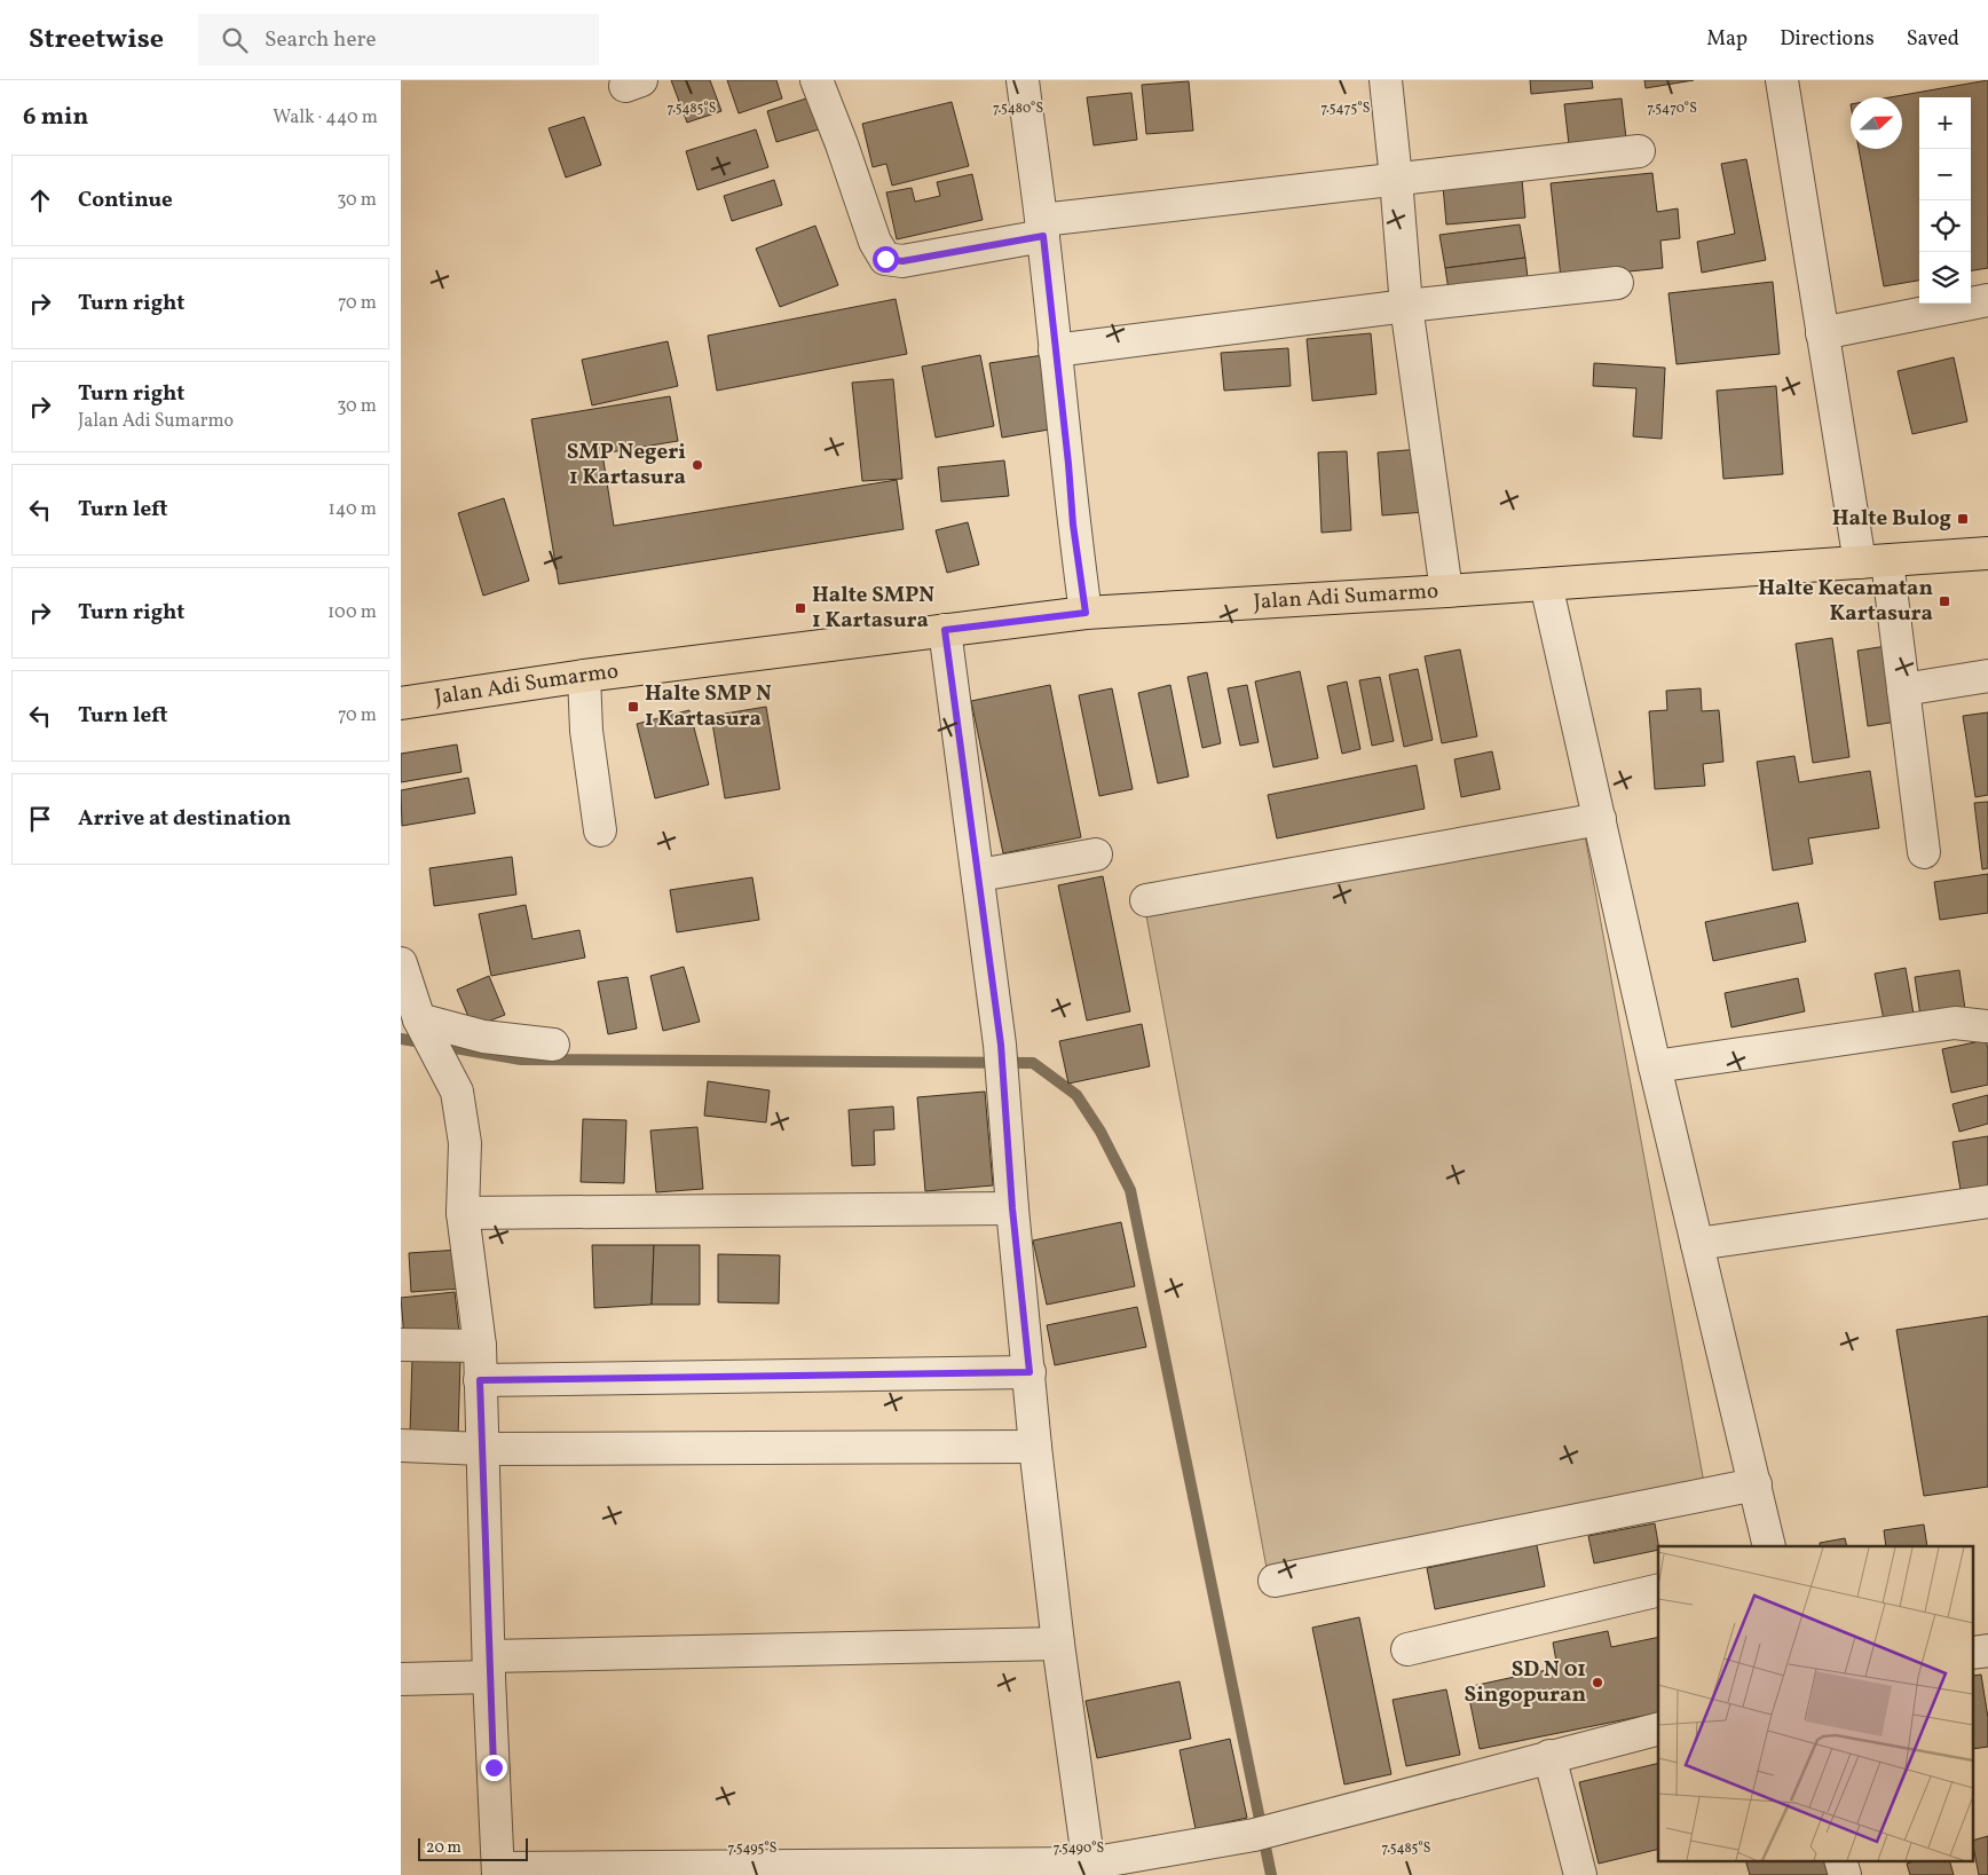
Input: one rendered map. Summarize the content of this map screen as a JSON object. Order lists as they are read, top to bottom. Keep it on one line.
{"streets":{"main road":["Jalan Adi Sumarmo"]},"places":{"other":["SMP Negeri 1 Kartasura","SD N 01 Singopuran"],"transit":["Halte Bulog","Halte Kecamatan Kartasura","Halte SMPN 1 Kartasura","Halte SMP N 1 Kartasura"]},"scale_bar":"20 m","north":"right","page":{"header":"Streetwise","search":"Search here","nav":["Map","Directions","Saved"],"heading":["6 min","Walk · 440 m"],"map_buttons":["+","−"],"list":[["Continue","30 m"],["Turn right","70 m"],["Turn right","Jalan Adi Sumarmo","30 m"],["Turn left","140 m"],["Turn right","100 m"],["Turn left","70 m"],"Arrive at destination"],"scale":"20 m"},"coordinates":["7.5470°S","7.5485°S","7.5480°S","7.5475°S","7.5495°S","7.5490°S"]}
